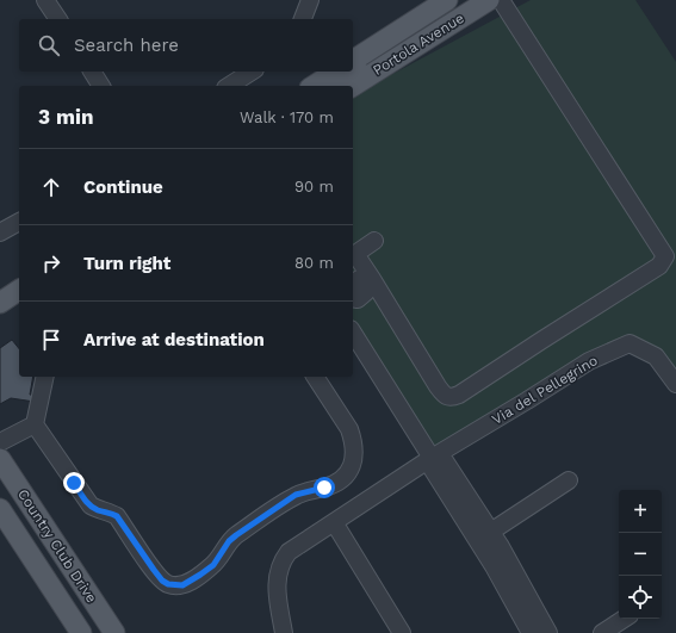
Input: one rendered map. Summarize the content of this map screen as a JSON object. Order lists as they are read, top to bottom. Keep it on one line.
{"streets":{"main road":["Portola Avenue","Country Club Drive"],"street":["Via del Pellegrino"]},"page":{"search":"Search here","heading":["3 min","Walk · 170 m"],"list":[["Continue","90 m"],["Turn right","80 m"],"Arrive at destination"],"map_buttons":["+","−"]}}
